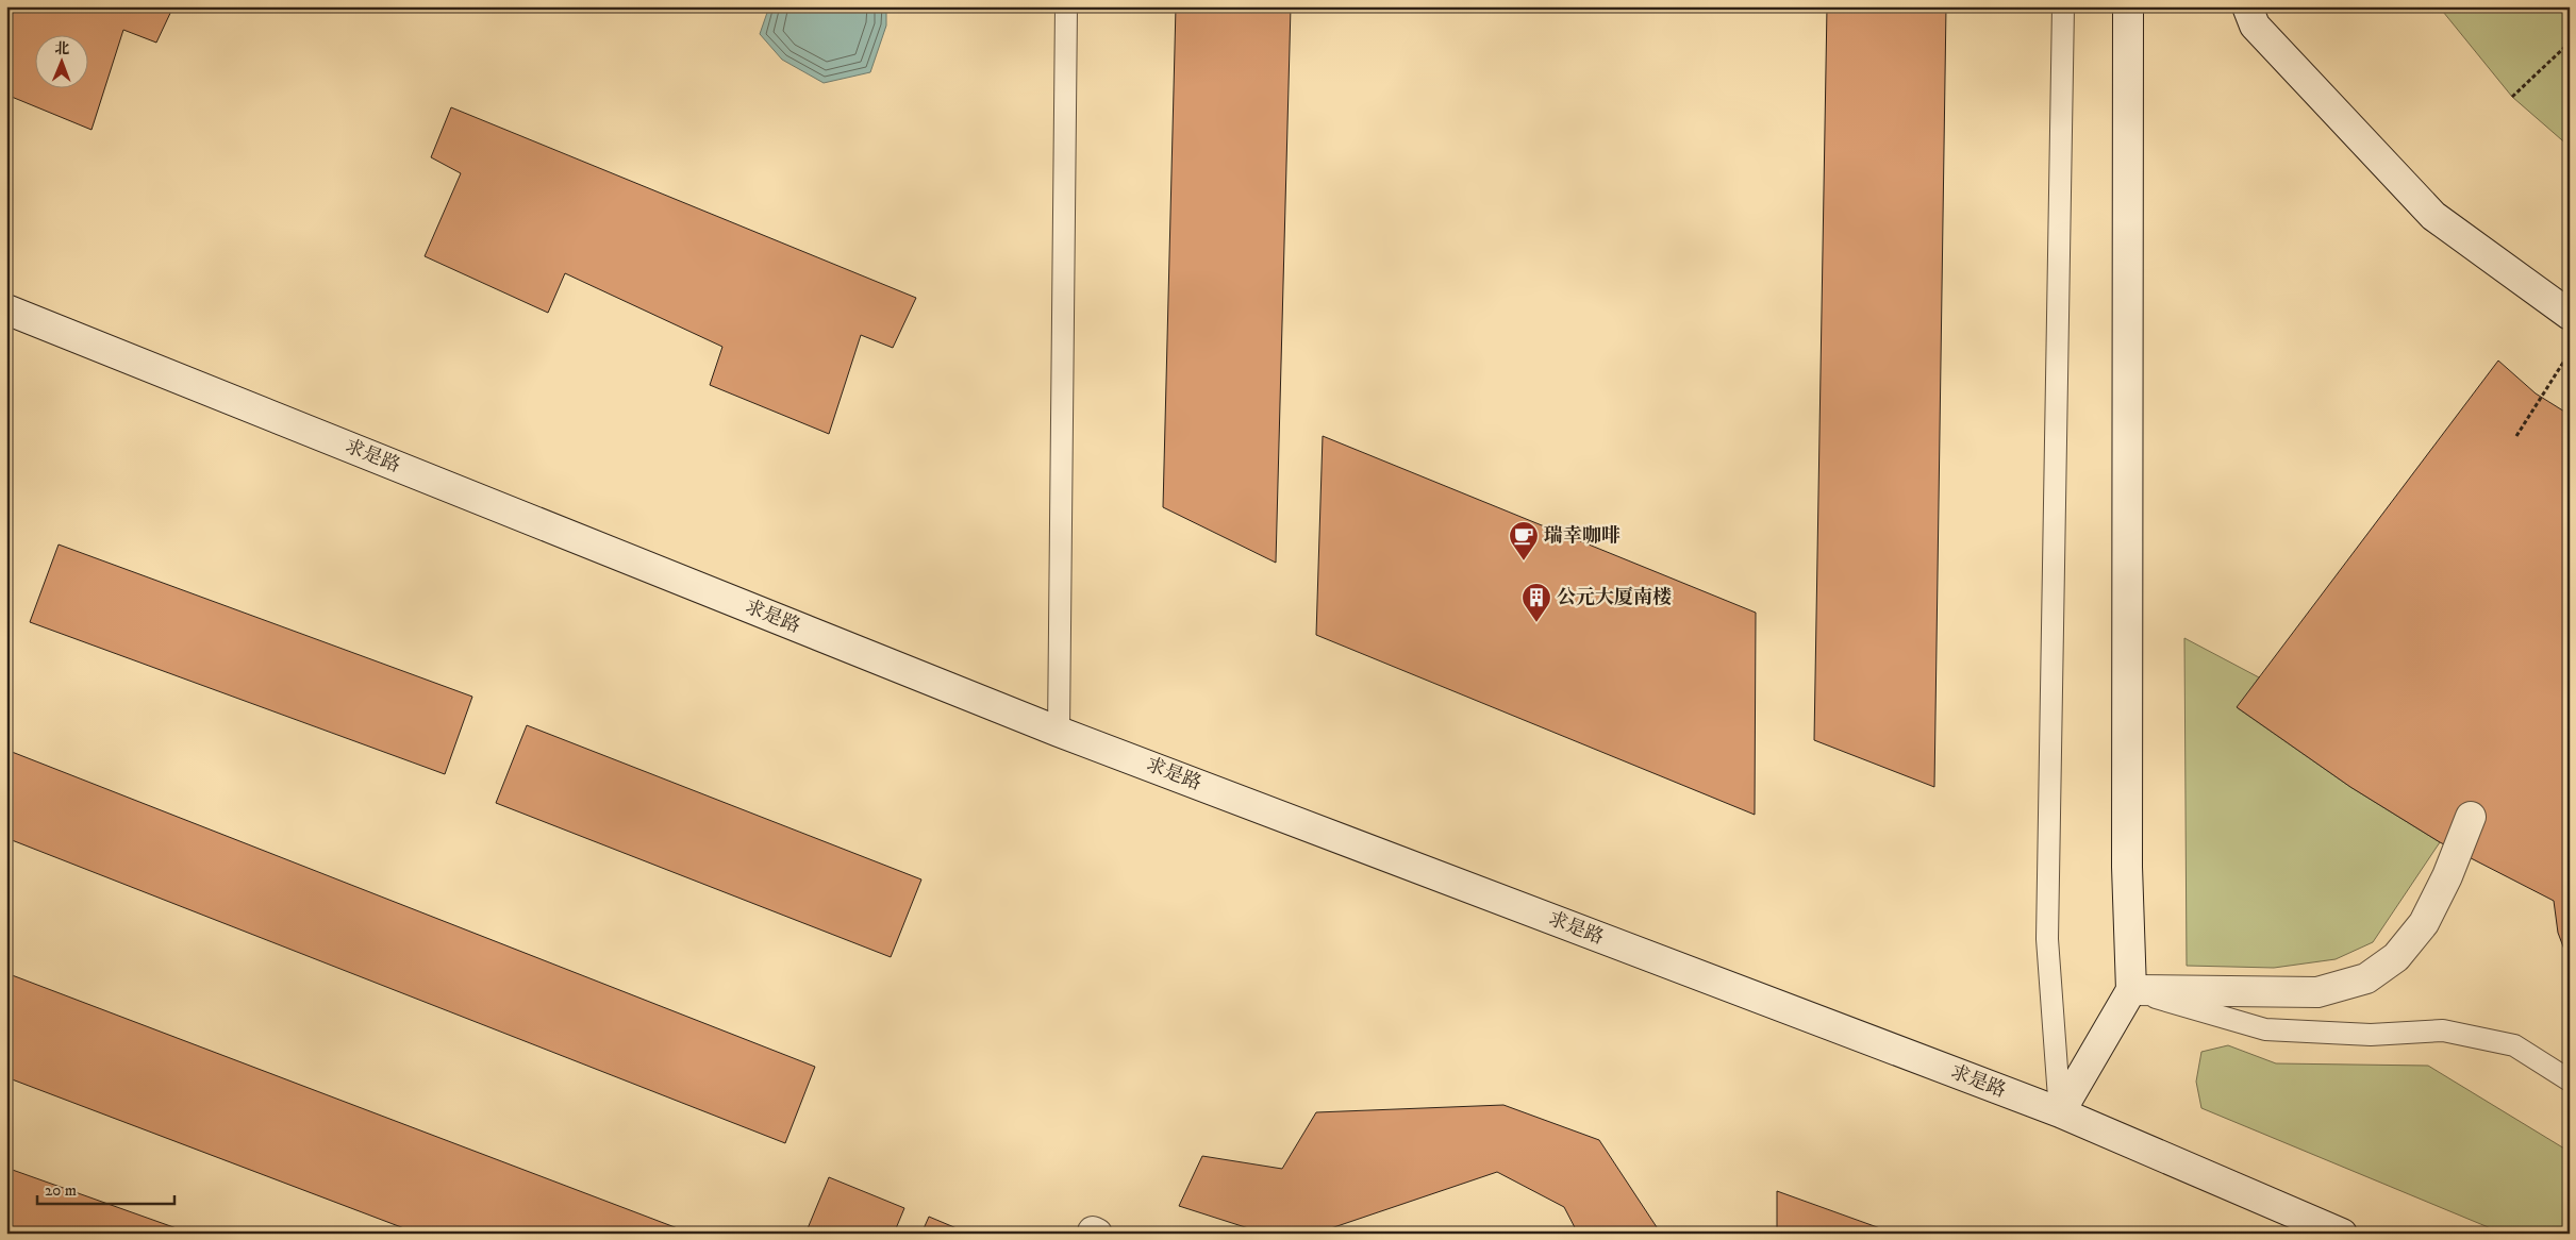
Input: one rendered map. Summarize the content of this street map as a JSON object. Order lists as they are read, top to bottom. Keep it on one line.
{"streets":{"main road":["求是路"]},"places":{"cafe":["瑞幸咖啡"],"building":["公元大厦南楼"]},"scale_bar":"20 m","north":"top"}
